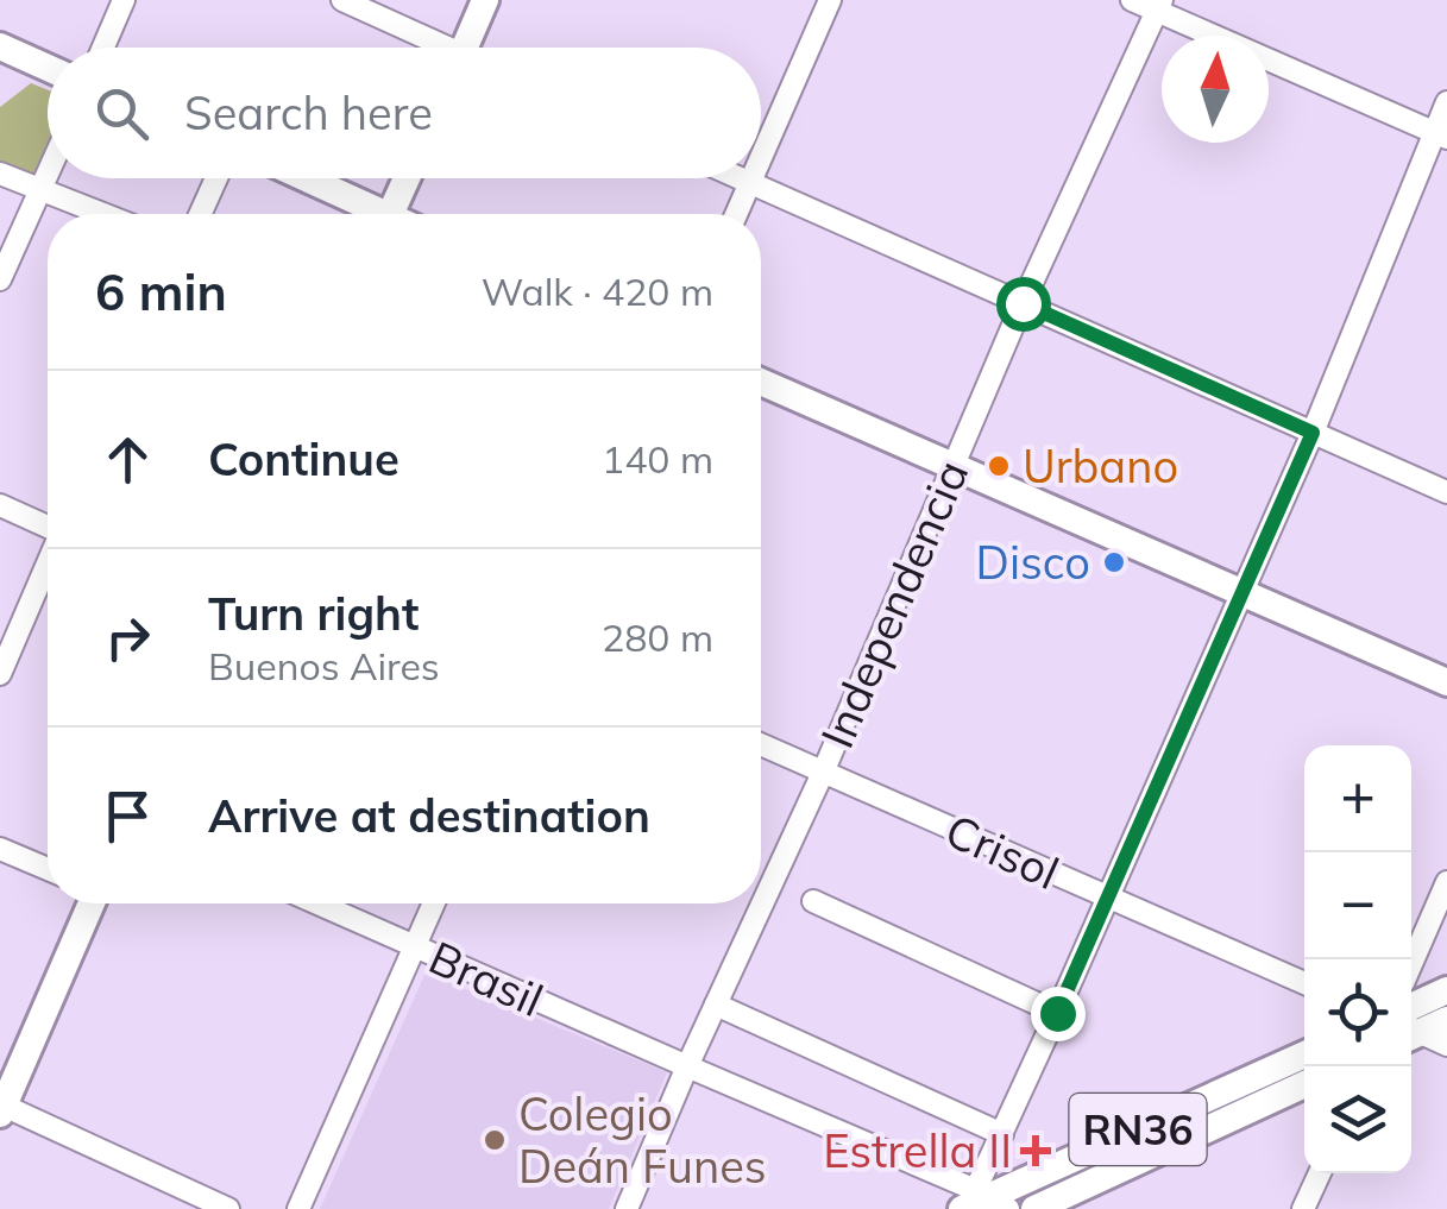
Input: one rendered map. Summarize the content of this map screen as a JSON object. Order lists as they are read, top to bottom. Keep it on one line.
{"streets":{"main road":["RN36"],"street":["Independencia","Crisol","Brasil"]},"crossings":[["Independencia","Crisol"],["Independencia","Brasil"],["Brasil","RN36"]],"places":{"other":["Urbano","Disco","Colegio Deán Funes"],"health":["Estrella II"]},"north":"top","page":{"search":"Search here","heading":["6 min","Walk · 420 m"],"list":[["Continue","140 m"],["Turn right","Buenos Aires","280 m"],"Arrive at destination"],"map_buttons":["+","−"]}}
